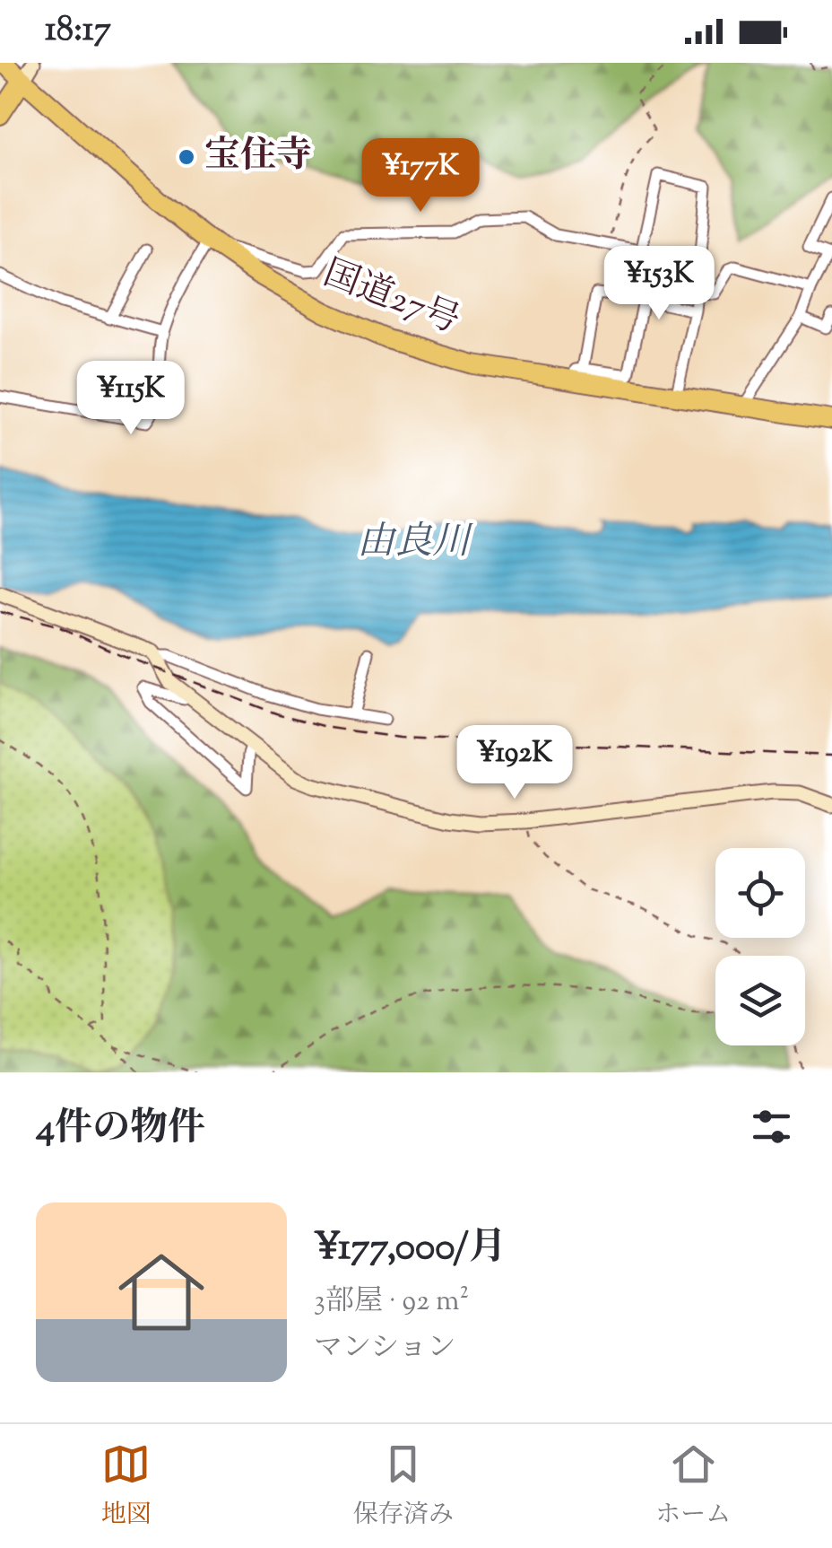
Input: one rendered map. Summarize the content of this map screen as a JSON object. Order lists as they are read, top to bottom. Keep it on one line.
{"streets":{"highway":["国道27号"]},"water":["由良川"],"places":["宝住寺"],"page":{"status":"18:17","price":["¥177K","¥153K","¥115K","¥192K"],"heading":"4件の物件","list":[{"name":"¥177,000/月","note":"3部屋 · 92 m² · マンション"}],"tabs":["地図","保存済み","ホーム"]}}
